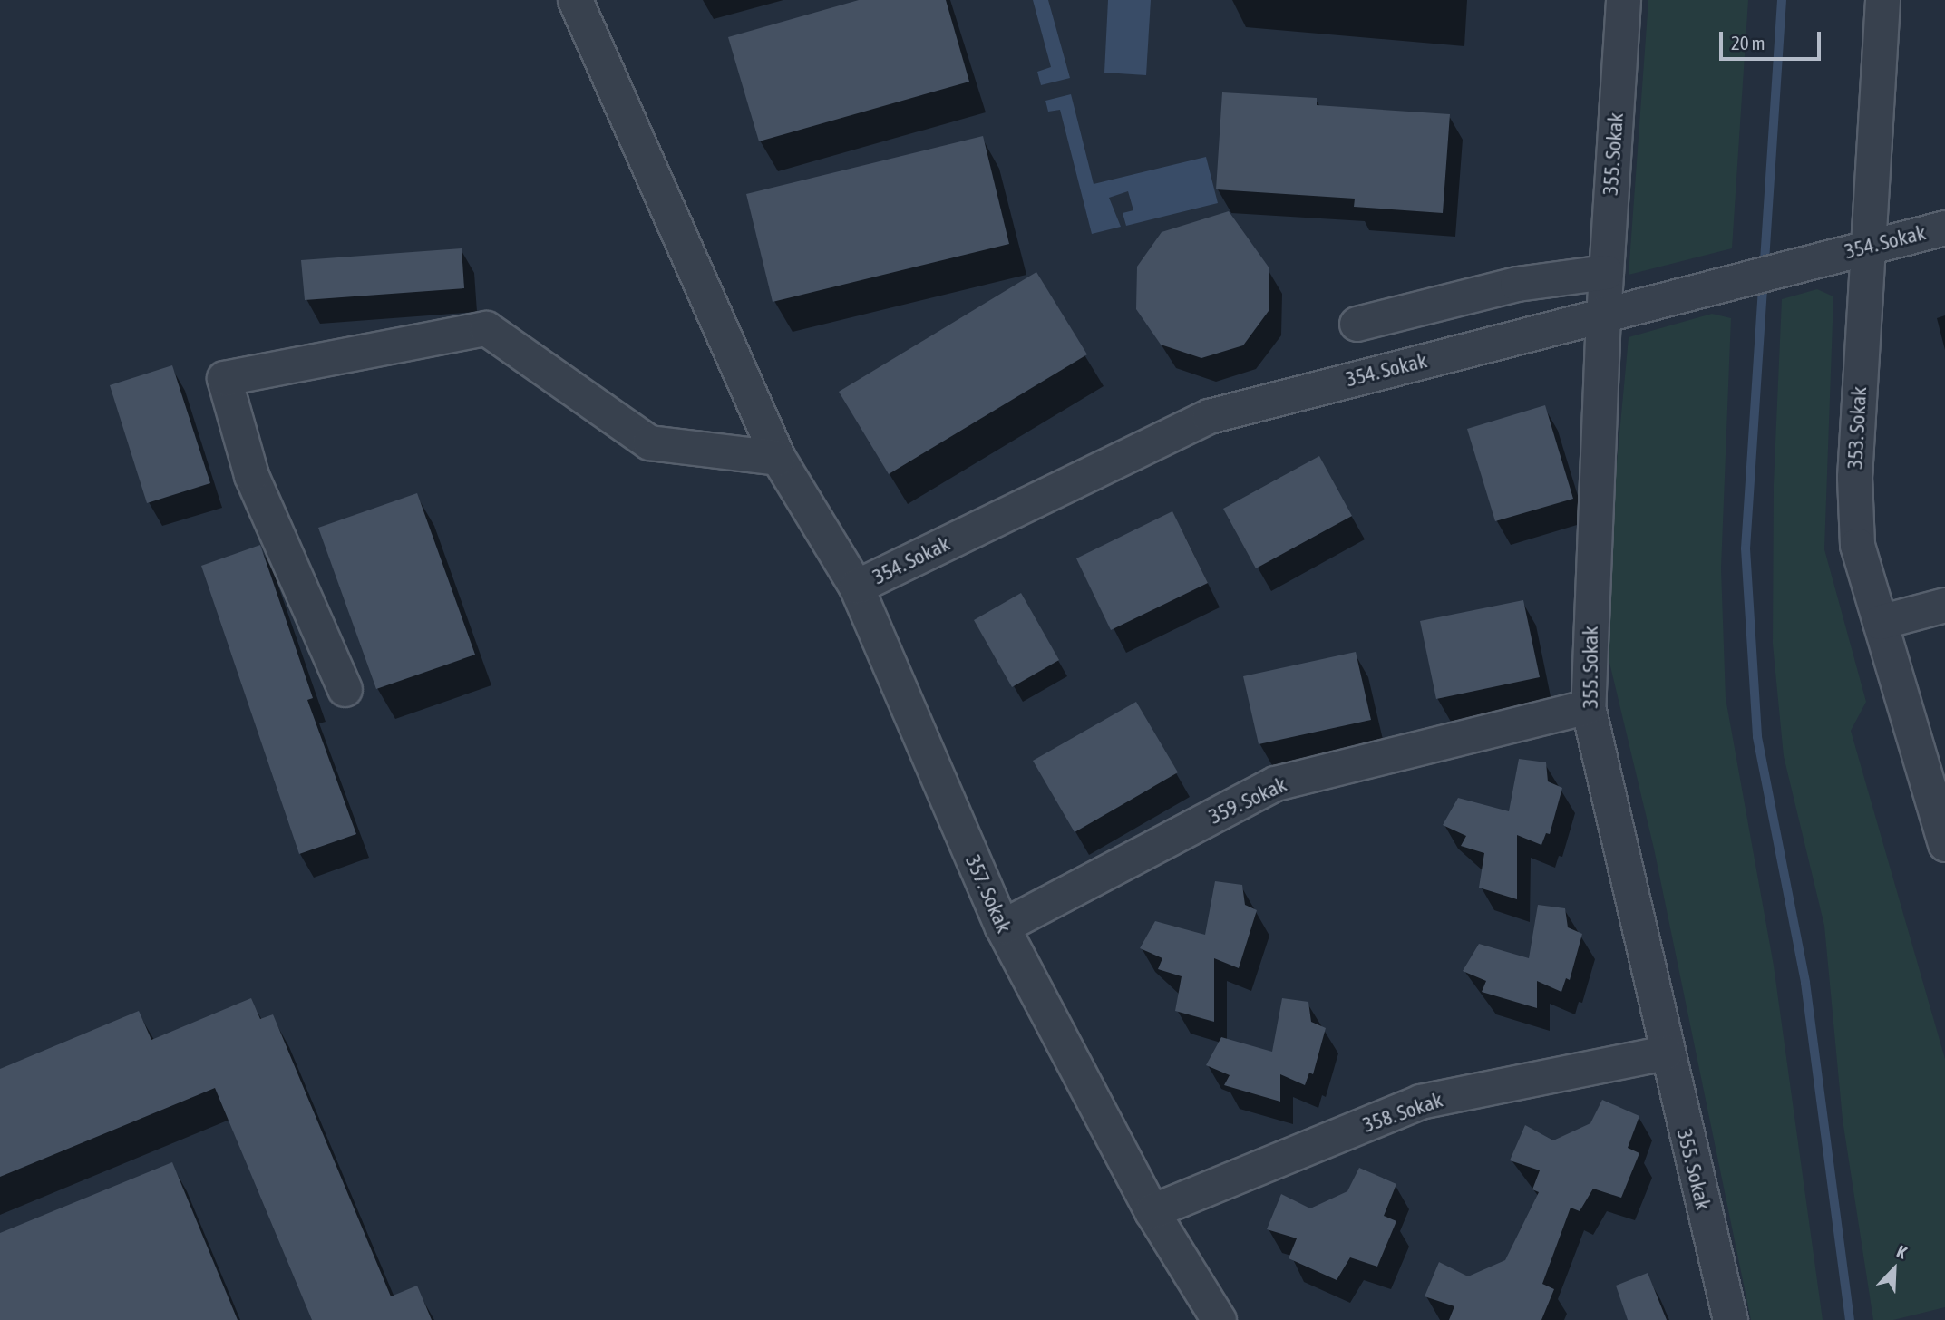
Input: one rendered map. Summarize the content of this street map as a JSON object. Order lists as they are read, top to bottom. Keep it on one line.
{"streets":{"street":["355. Sokak","354. Sokak","353. Sokak","359. Sokak","357. Sokak","358. Sokak"]},"crossings":[["355. Sokak","354. Sokak"],["355. Sokak","359. Sokak"],["355. Sokak","358. Sokak"],["354. Sokak","353. Sokak"],["354. Sokak","357. Sokak"],["359. Sokak","357. Sokak"],["357. Sokak","358. Sokak"]],"scale_bar":"20 m","north":"top right"}
